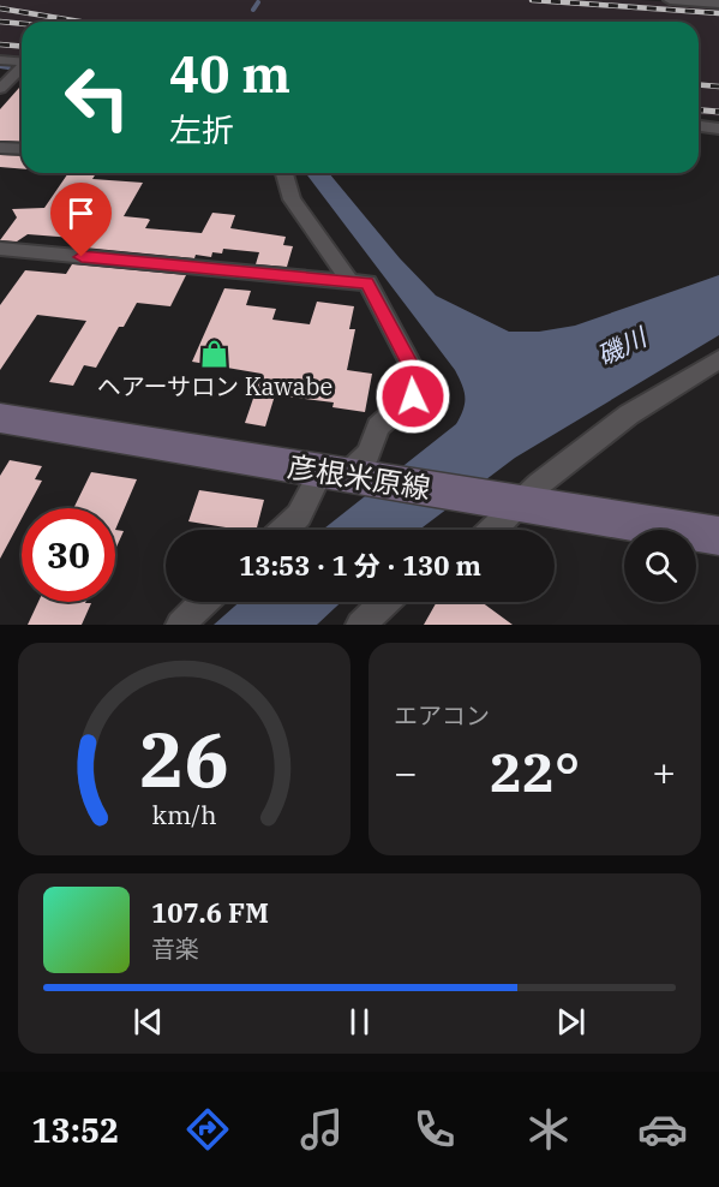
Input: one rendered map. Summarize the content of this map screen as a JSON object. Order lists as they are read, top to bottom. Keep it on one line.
{"streets":{"main road":["彦根米原線"]},"water":["磯川"],"places":{"shop":["ヘアーサロン Kawabe"]},"page":{"turn":["40 m","左折"],"limit":"30","trip":"13:53 · 1 分 · 130 m","tile":"エアコン","heat":["−","22°","+"],"song":["107.6 FM","音楽"],"tabs":"13:52","gauge":["26","km/h"]}}
